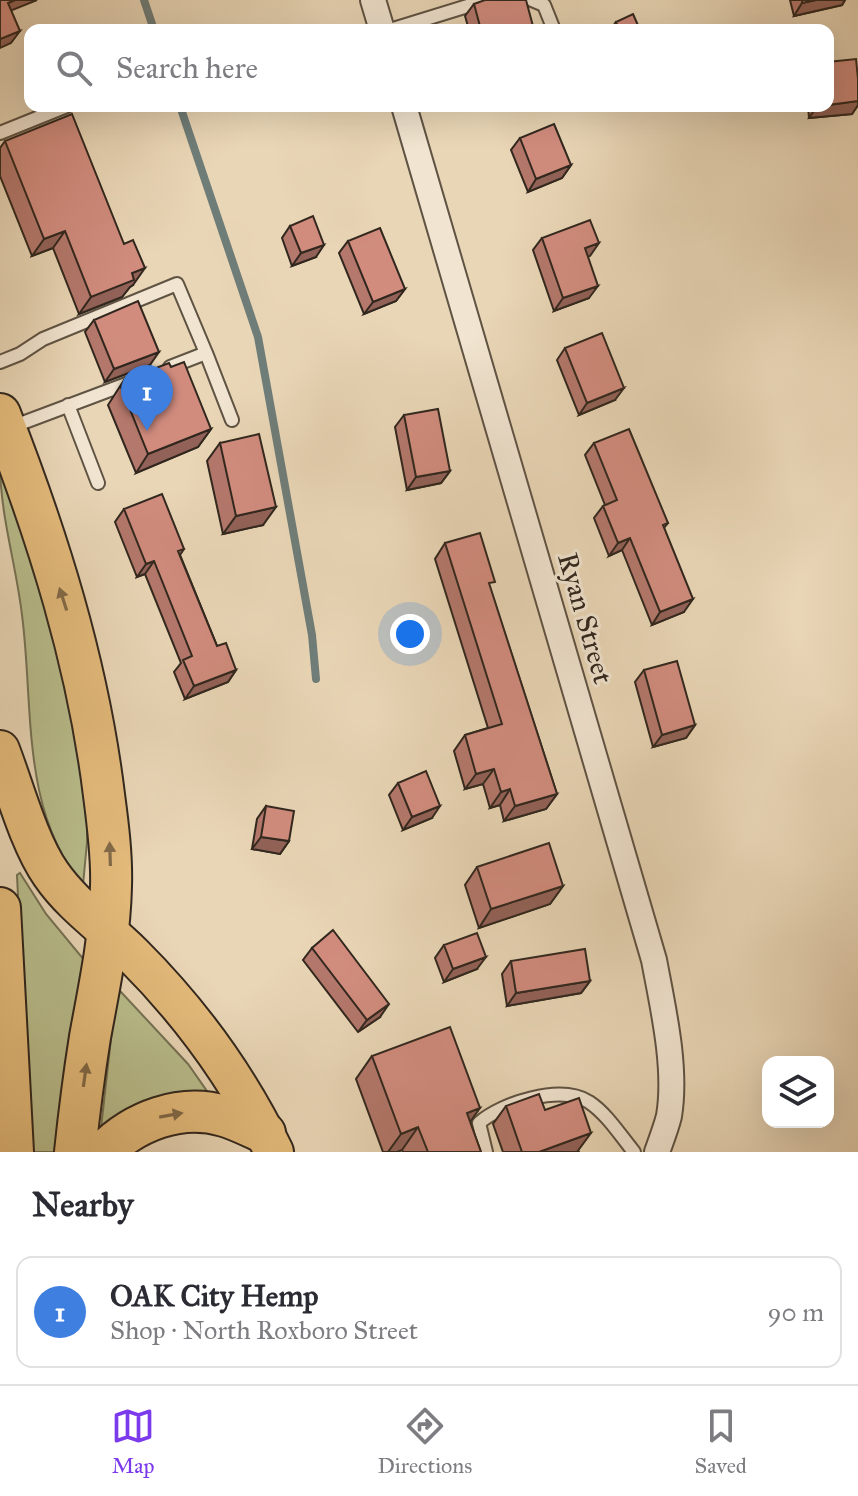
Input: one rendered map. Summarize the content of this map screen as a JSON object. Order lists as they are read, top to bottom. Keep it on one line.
{"streets":{"street":["Ryan Street"]},"page":{"search":"Search here","pins":"1","heading":"Nearby","list":[{"mark":"1","name":"OAK City Hemp","note":"Shop · North Roxboro Street","value":"90 m"}],"nav":["Map","Directions","Saved"]}}
